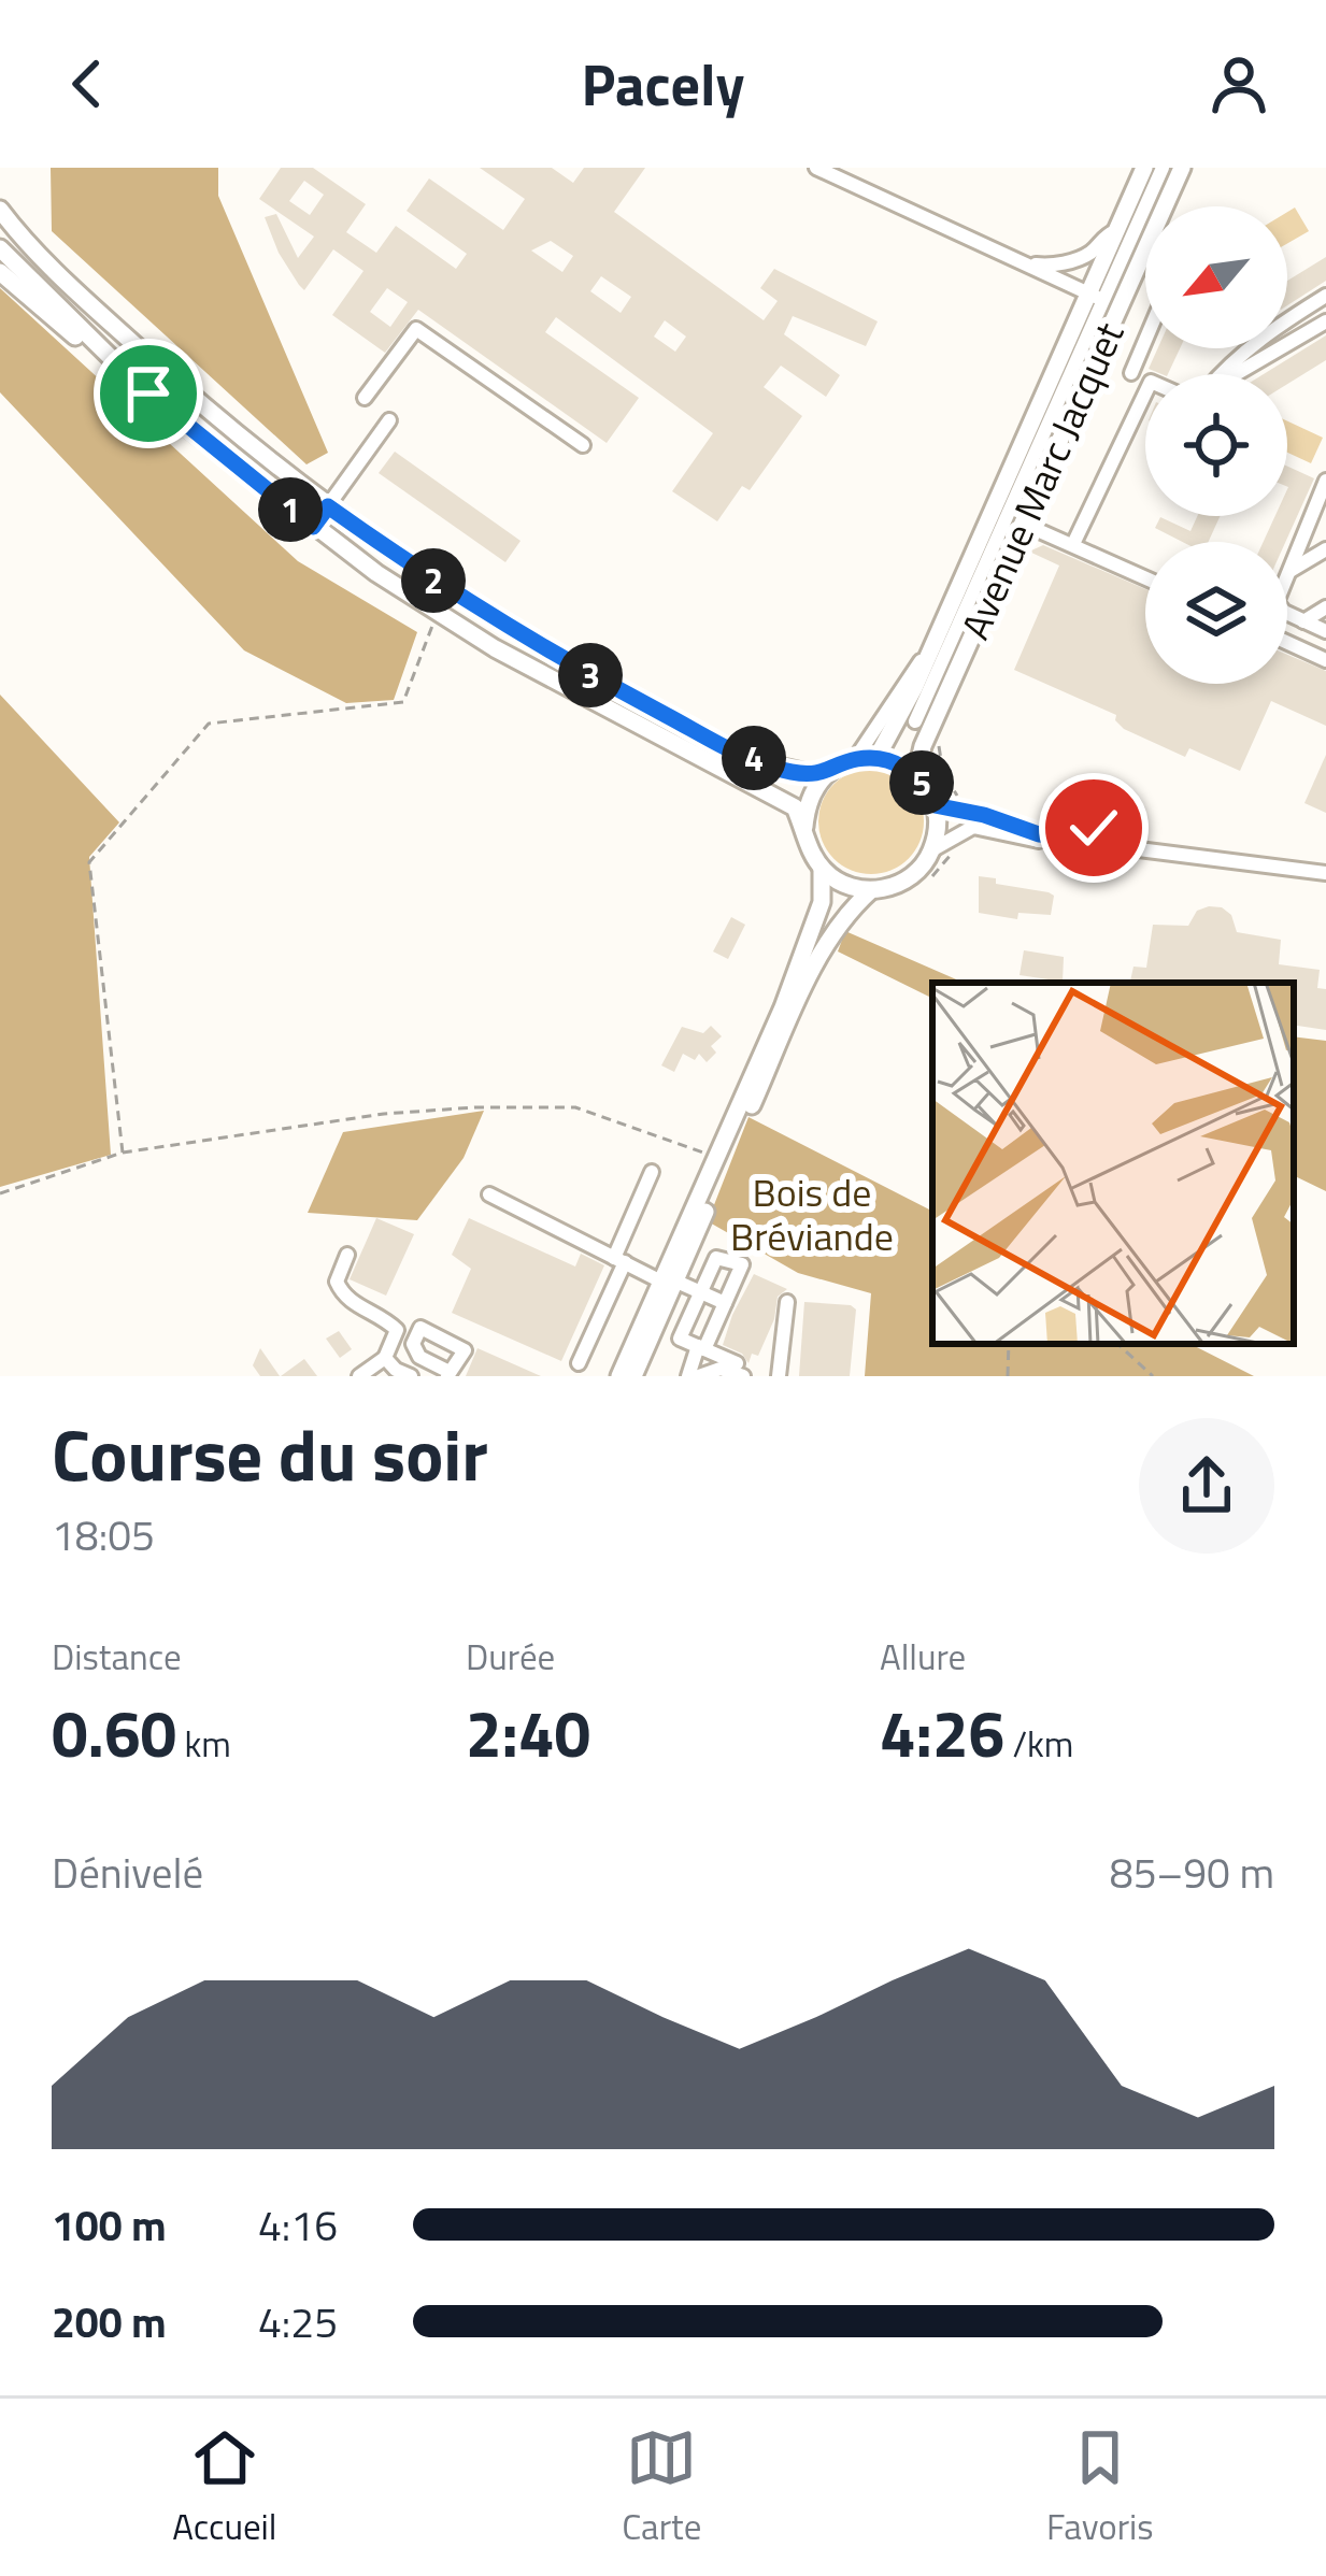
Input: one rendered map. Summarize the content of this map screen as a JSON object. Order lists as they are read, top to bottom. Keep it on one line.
{"streets":{"main road":["Avenue Marc Jacquet"]},"parks":["Bois de Bréviande"],"north":"bottom left","page":{"header":"Pacely","pins":["1","2","3","4","5"],"heading":["Course du soir","18:05"],"stats":[["Distance","0.60 km"],["Durée","2:40"],["Allure","4:26 /km"]],"chart":["Dénivelé","85–90 m"],"list":[{"name":"100 m","note":"4:16"},{"name":"200 m","note":"4:25"}],"tabs":["Accueil","Carte","Favoris"]}}
